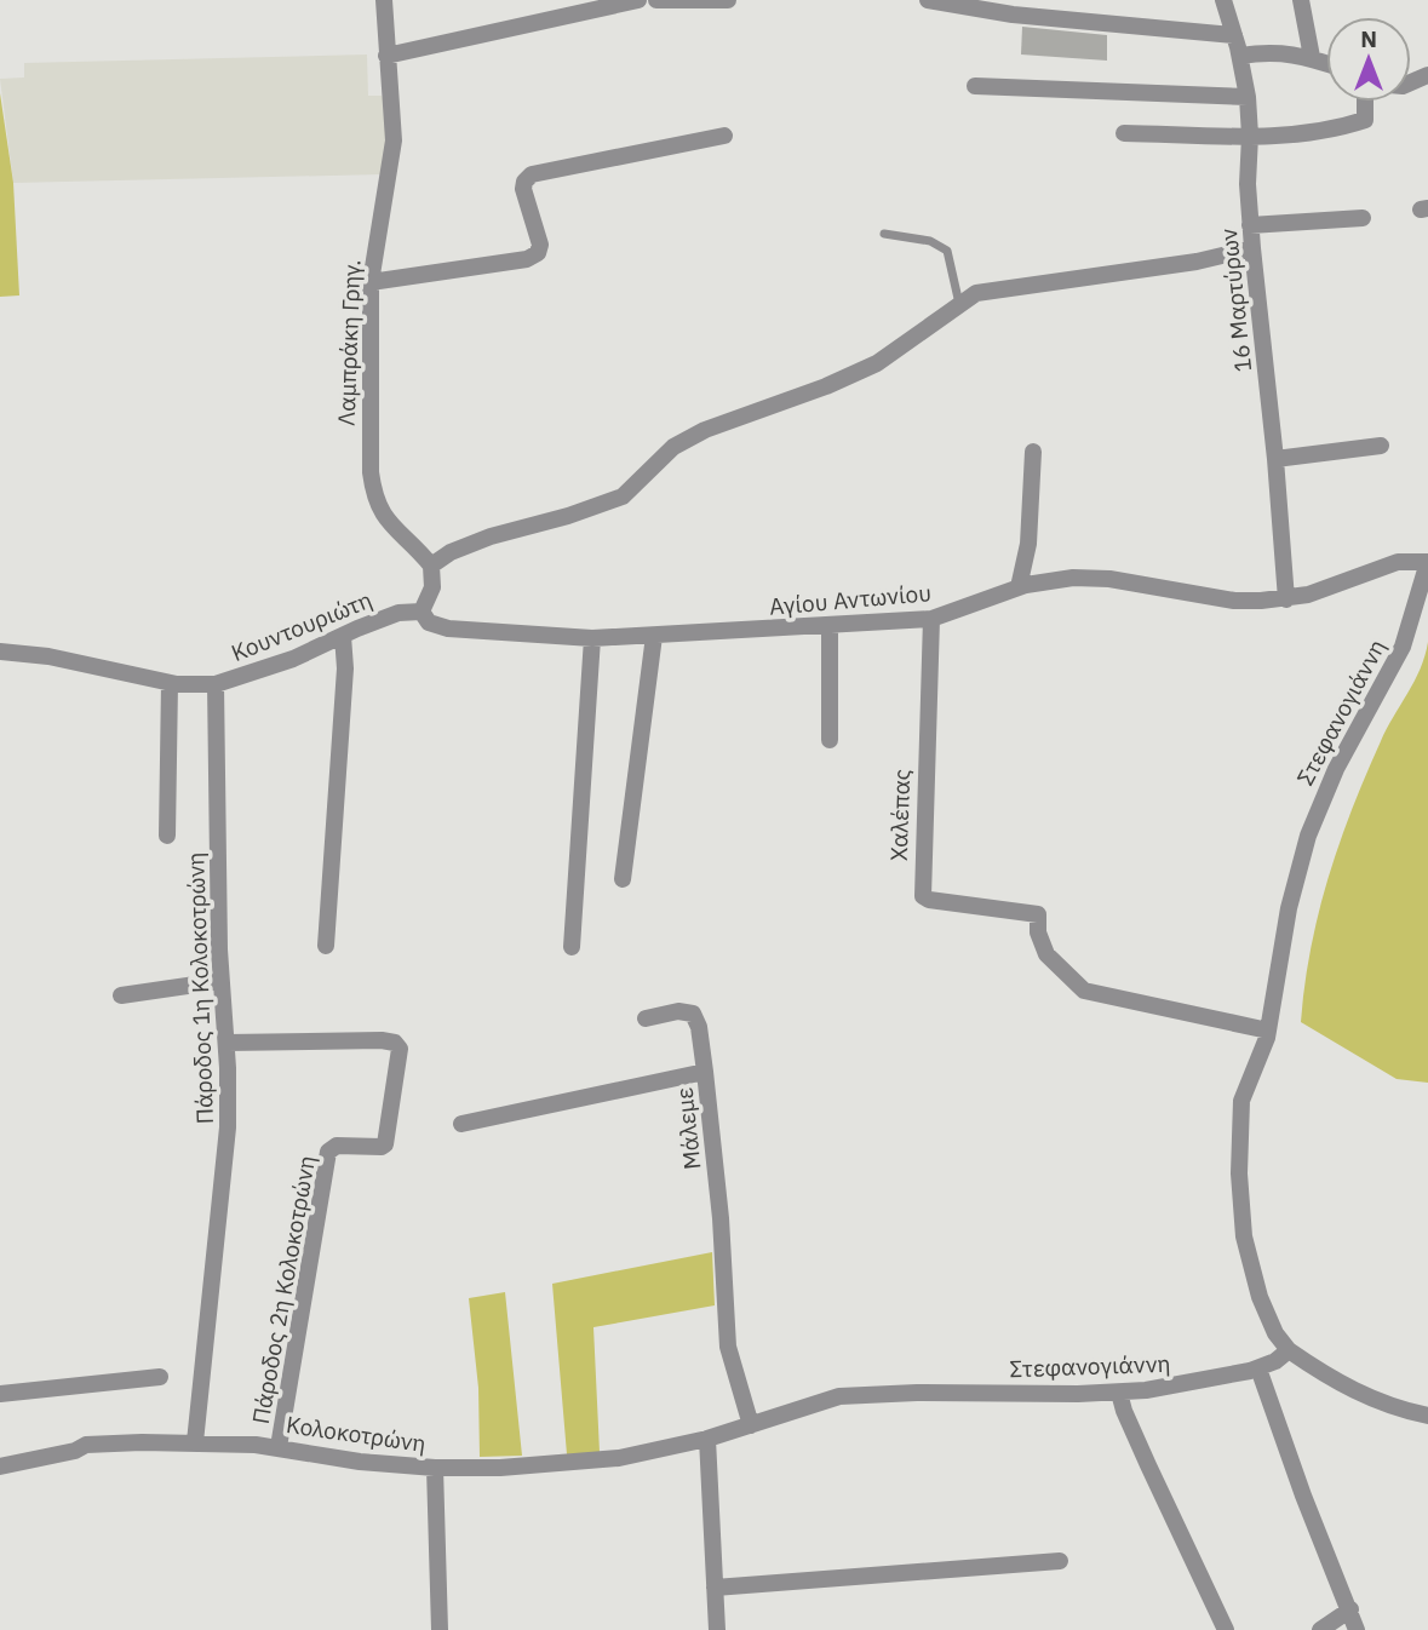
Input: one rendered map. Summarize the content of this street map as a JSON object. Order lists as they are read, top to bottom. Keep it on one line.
{"streets":{"street":["16 Μαρτύρων","Λαμπράκη Γρηγ.","Αγίου Αντωνίου","Κουντουριώτη","Στεφανογιάννη","Χαλέπας","Πάροδος 1η Κολοκοτρώνη","Μάλεμε","Πάροδος 2η Κολοκοτρώνη","Κολοκοτρώνη"]},"crossings":[["16 Μαρτύρων","Αγίου Αντωνίου"],["Αγίου Αντωνίου","Κουντουριώτη"],["Αγίου Αντωνίου","Στεφανογιάννη"],["Αγίου Αντωνίου","Χαλέπας"],["Κουντουριώτη","Πάροδος 1η Κολοκοτρώνη"],["Στεφανογιάννη","Χαλέπας"],["Στεφανογιάννη","Μάλεμε"],["Στεφανογιάννη","Κολοκοτρώνη"],["Πάροδος 1η Κολοκοτρώνη","Πάροδος 2η Κολοκοτρώνη"],["Πάροδος 1η Κολοκοτρώνη","Κολοκοτρώνη"],["Πάροδος 2η Κολοκοτρώνη","Κολοκοτρώνη"]],"north":"top"}
